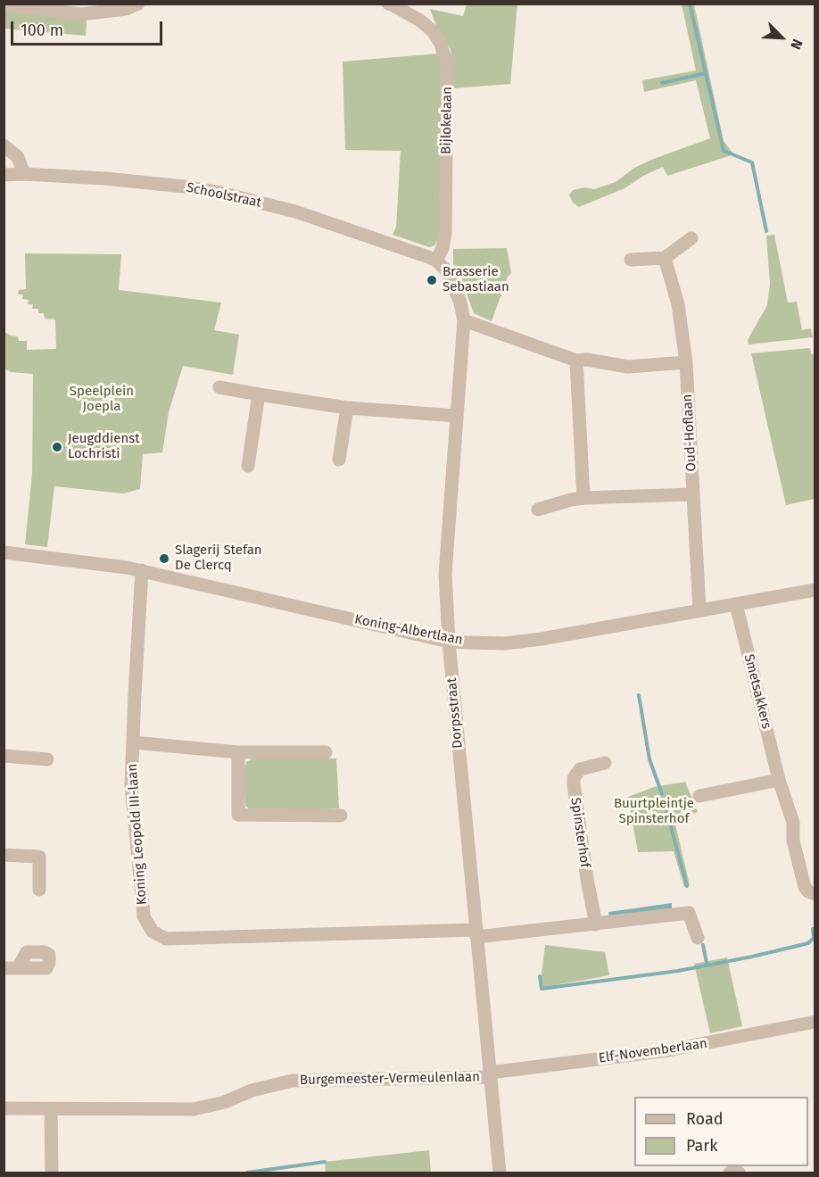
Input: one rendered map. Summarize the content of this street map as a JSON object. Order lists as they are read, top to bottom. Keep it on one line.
{"streets":{"street":["Bijlokelaan","Schoolstraat","Oud-Hoflaan","Koning-Albertlaan","Smetsakkers","Dorpsstraat","Spinsterhof","Koning Leopold III-laan","Elf-Novemberlaan","Burgemeester-Vermeulenlaan"]},"crossings":[["Bijlokelaan","Schoolstraat"],["Bijlokelaan","Dorpsstraat"],["Schoolstraat","Dorpsstraat"],["Oud-Hoflaan","Koning-Albertlaan"],["Koning-Albertlaan","Smetsakkers"],["Koning-Albertlaan","Dorpsstraat"],["Koning-Albertlaan","Koning Leopold III-laan"],["Dorpsstraat","Koning Leopold III-laan"],["Dorpsstraat","Elf-Novemberlaan"],["Dorpsstraat","Burgemeester-Vermeulenlaan"],["Elf-Novemberlaan","Burgemeester-Vermeulenlaan"]],"parks":["Speelplein Joepla","Buurtpleintje Spinsterhof"],"places":["Brasserie Sebastiaan","Jeugddienst Lochristi","Slagerij Stefan De Clercq"],"legend":["Road","Park"],"scale_bar":"100 m","north":"bottom right"}
